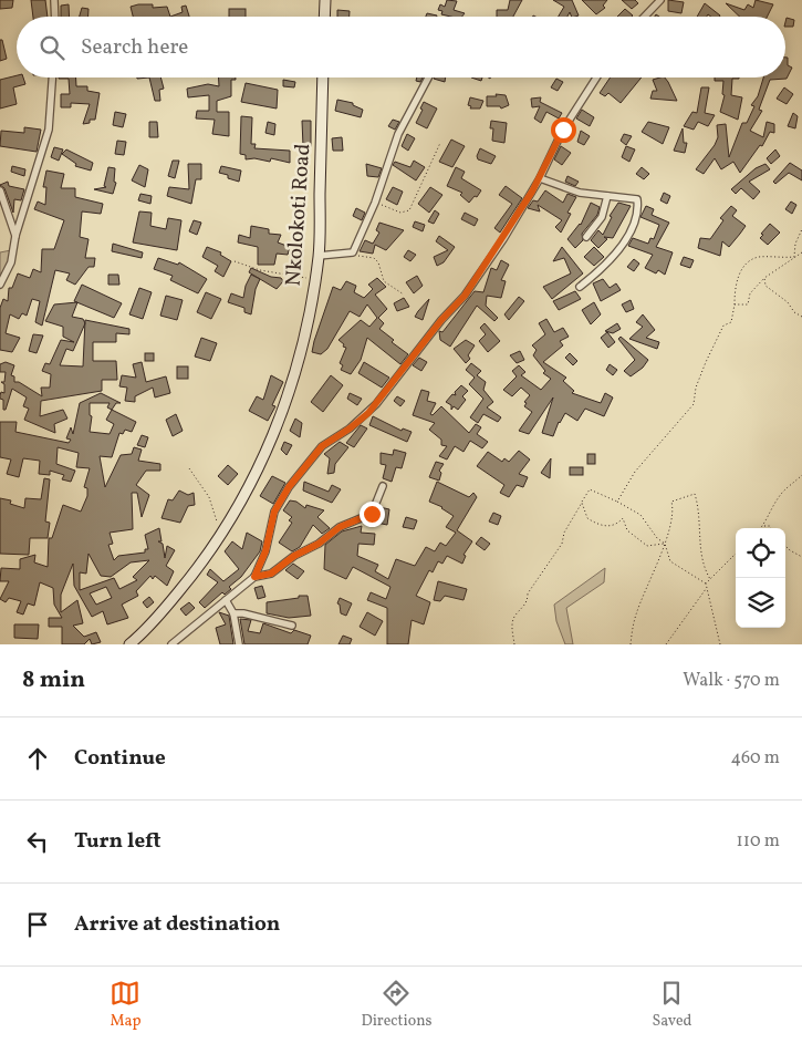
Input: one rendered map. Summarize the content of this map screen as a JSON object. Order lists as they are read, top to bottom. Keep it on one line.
{"streets":{"main road":["Nkolokoti Road"]},"page":{"search":"Search here","heading":["8 min","Walk · 570 m"],"list":[["Continue","460 m"],["Turn left","110 m"],"Arrive at destination"],"nav":["Map","Directions","Saved"]}}
